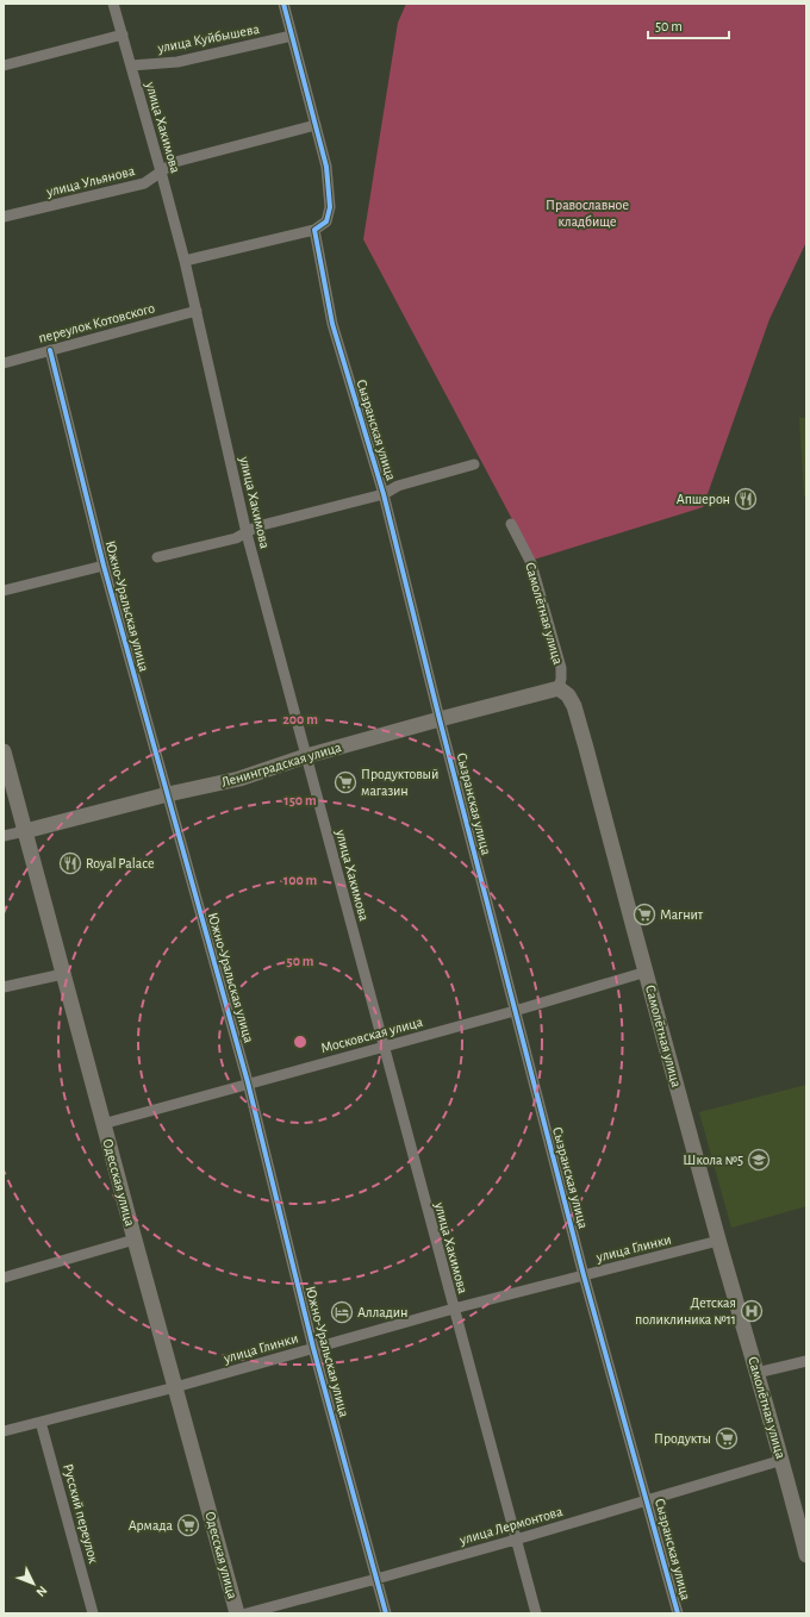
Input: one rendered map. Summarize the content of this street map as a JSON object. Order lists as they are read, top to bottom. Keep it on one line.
{"streets":{"street":["улица Куйбышева","улица Хакимова","улица Ульянова","переулок Котовского","Сызранская улица","Южно-Уральская улица","Самолётная улица","Ленинградская улица","Московская улица","Одесская улица","улица Глинки","Русский переулок","улица Лермонтова"]},"crossings":[["улица Куйбышева","улица Хакимова"],["улица Хакимова","улица Ульянова"],["улица Хакимова","переулок Котовского"],["улица Хакимова","Ленинградская улица"],["улица Хакимова","Московская улица"],["улица Хакимова","улица Глинки"],["улица Хакимова","улица Лермонтова"],["переулок Котовского","Южно-Уральская улица"],["Сызранская улица","Ленинградская улица"],["Сызранская улица","Московская улица"],["Сызранская улица","улица Глинки"],["Сызранская улица","улица Лермонтова"],["Южно-Уральская улица","Ленинградская улица"],["Южно-Уральская улица","Московская улица"],["Южно-Уральская улица","улица Глинки"],["Южно-Уральская улица","улица Лермонтова"],["Самолётная улица","Ленинградская улица"],["Самолётная улица","Московская улица"],["Самолётная улица","улица Глинки"],["Самолётная улица","улица Лермонтова"],["Ленинградская улица","Одесская улица"],["Московская улица","Одесская улица"],["Одесская улица","улица Глинки"],["улица Глинки","Русский переулок"]],"parks":["Православное кладбище"],"places":{"restaurant":["Апшерон","Royal Palace"],"supermarket":["Продуктовый магазин","Магнит","Продукты","Армада"],"school or university":["Школа №5"],"hospital":["Детская поликлиника №11"],"hotel":["Алладин"]},"scale_bar":"50 m","north":"bottom right","rings":["200 m","150 m","100 m","50 m"]}
